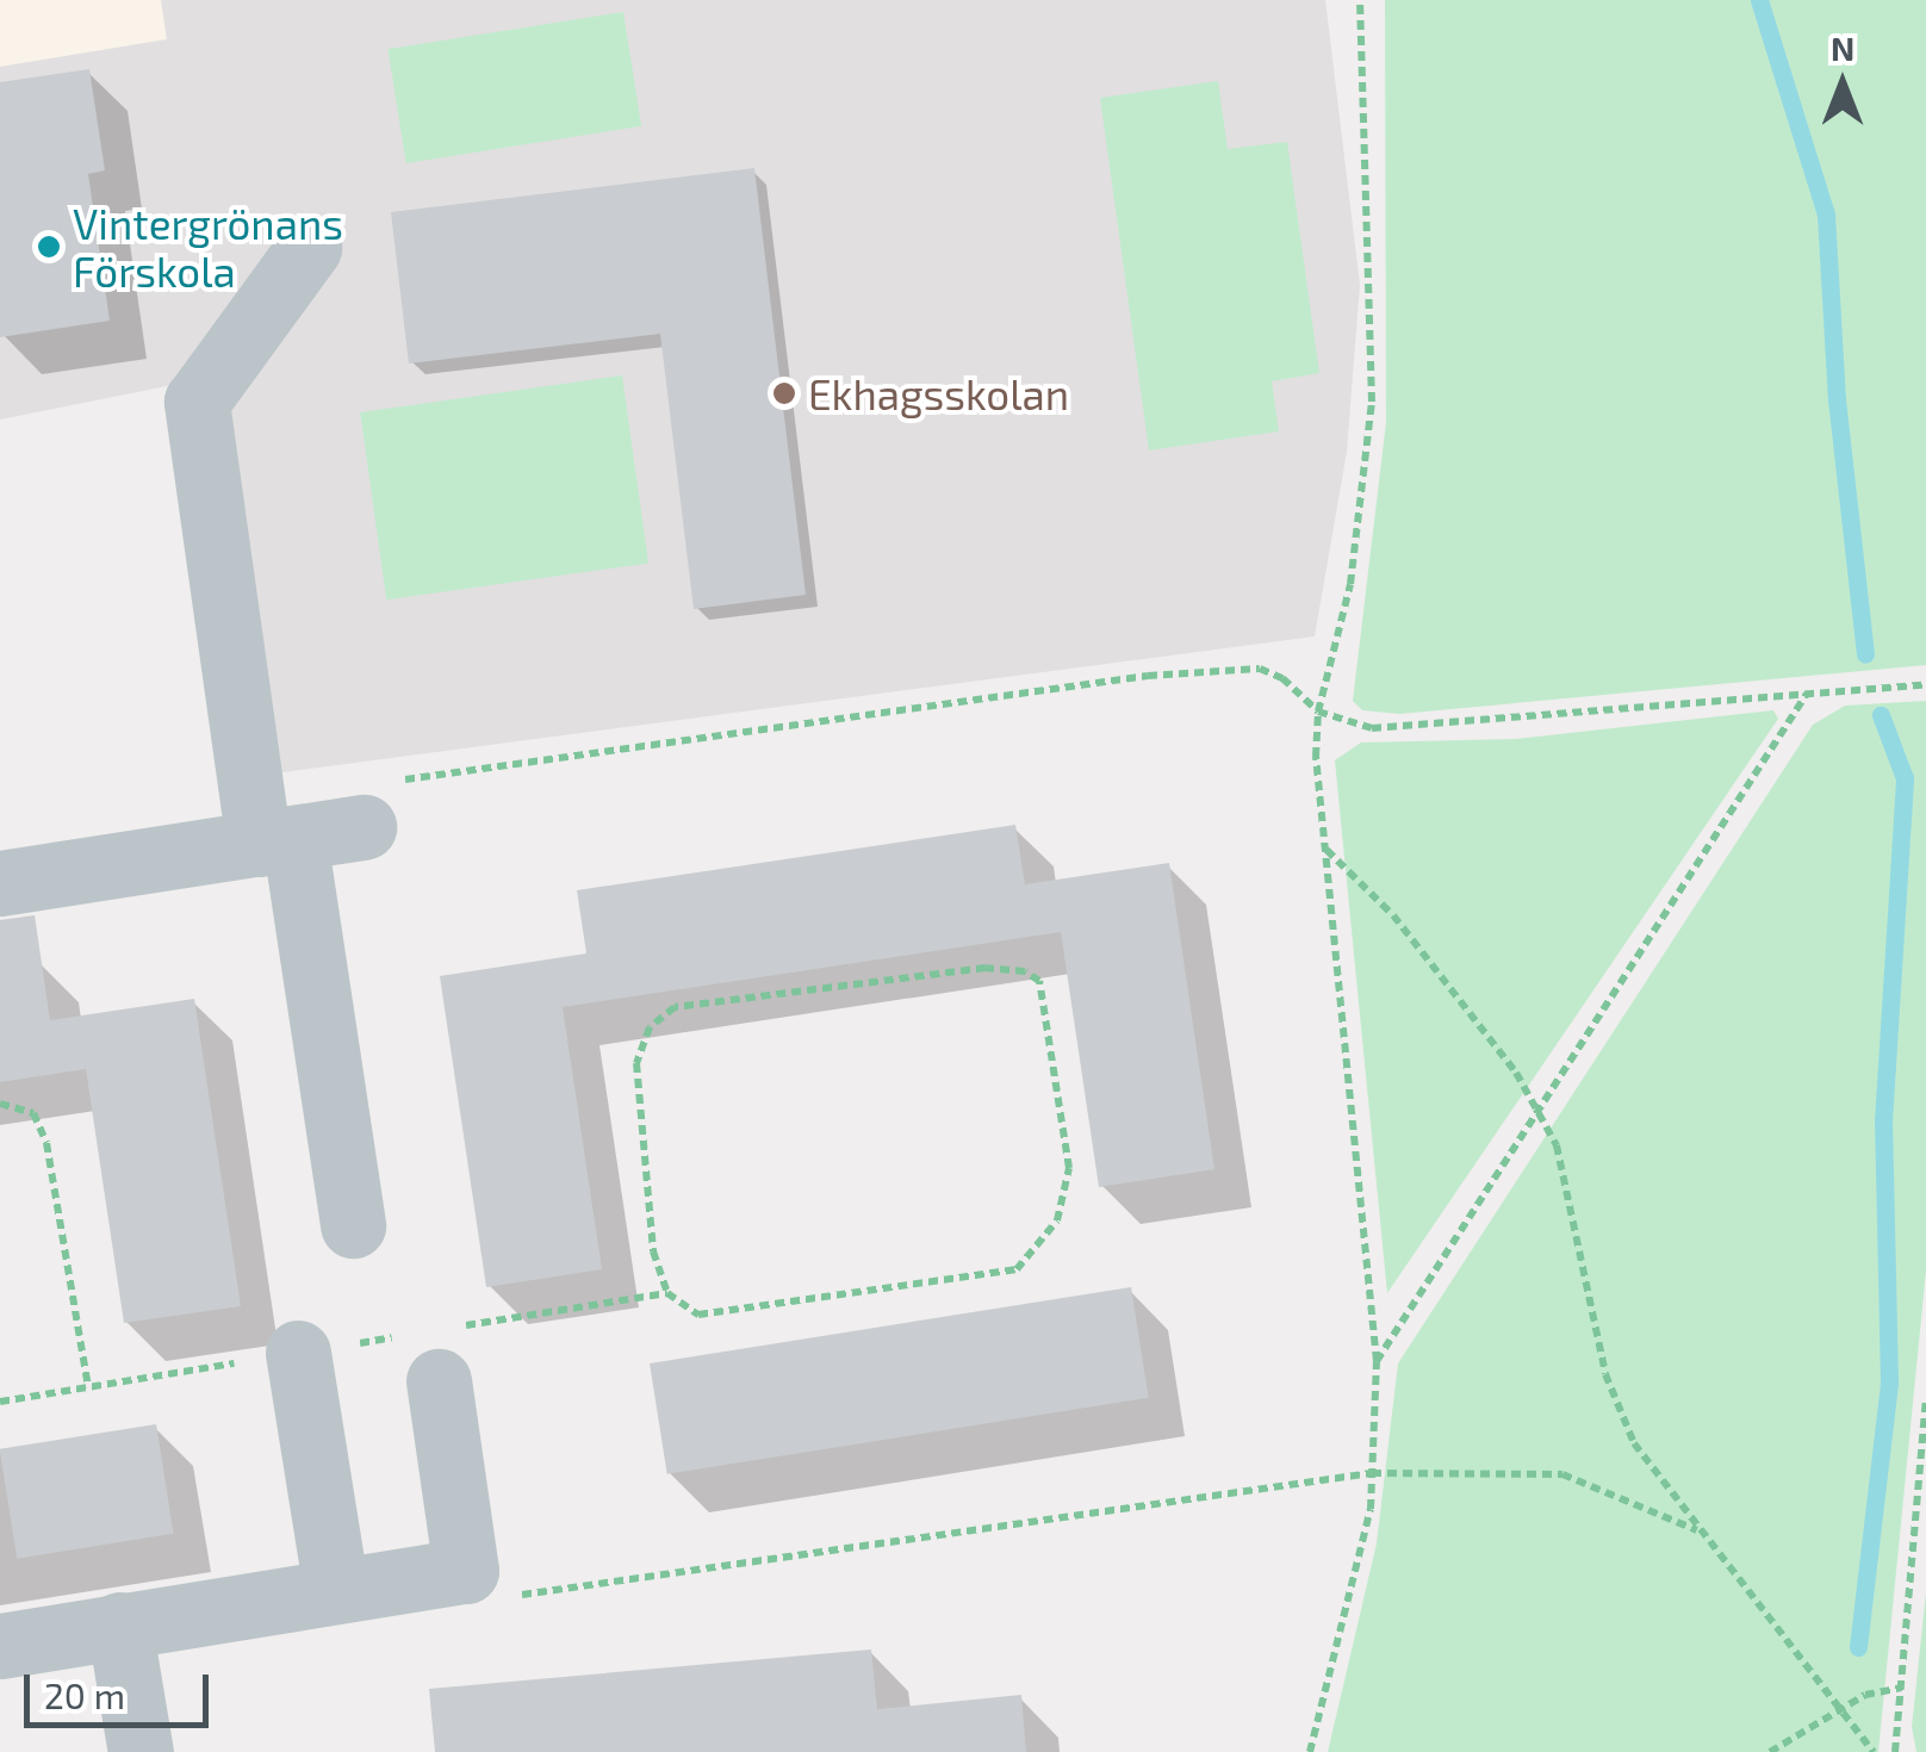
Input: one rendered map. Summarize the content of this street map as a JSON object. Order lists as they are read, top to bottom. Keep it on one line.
{"places":["Vintergrönans Förskola","Ekhagsskolan"],"scale_bar":"20 m","north":"top"}
